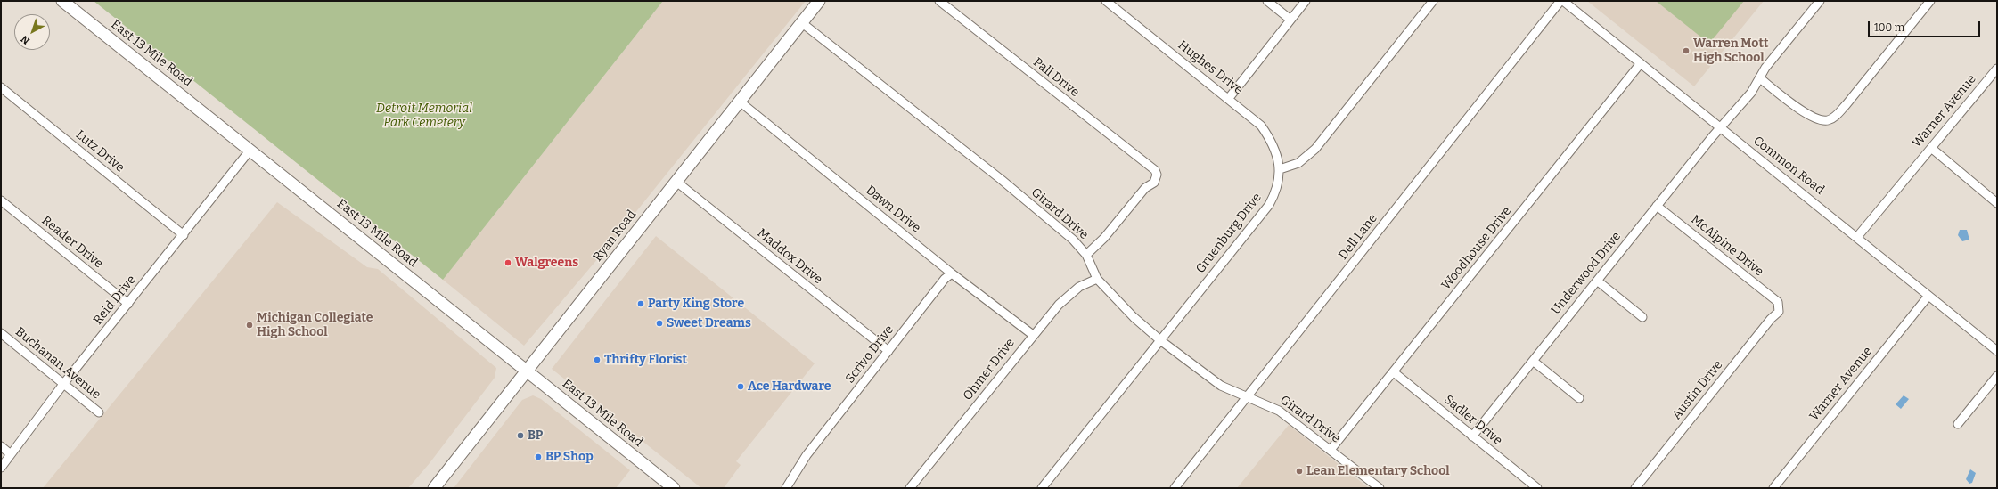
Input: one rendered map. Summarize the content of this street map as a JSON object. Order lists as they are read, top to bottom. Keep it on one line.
{"streets":{"main road":["East 13 Mile Road","Ryan Road"],"street":["Hughes Drive","Pall Drive","Warner Avenue","Lutz Drive","Common Road","Dawn Drive","Girard Drive","Gruenburg Drive","Dell Lane","Reader Drive","McAlpine Drive","Woodhouse Drive","Maddox Drive","Underwood Drive","Reid Drive","Scrivo Drive","Buchanan Avenue","Ohmer Drive","Austin Drive","Sadler Drive"]},"crossings":[["East 13 Mile Road","Ryan Road"],["East 13 Mile Road","Reid Drive"],["Hughes Drive","Gruenburg Drive"],["Pall Drive","Girard Drive"],["Warner Avenue","Common Road"],["Lutz Drive","Reid Drive"],["Common Road","Woodhouse Drive"],["Common Road","Underwood Drive"],["Dawn Drive","Ryan Road"],["Dawn Drive","Scrivo Drive"],["Dawn Drive","Ohmer Drive"],["Girard Drive","Gruenburg Drive"],["Girard Drive","Ryan Road"],["Girard Drive","Dell Lane"],["Girard Drive","Woodhouse Drive"],["Girard Drive","Ohmer Drive"],["Ryan Road","Maddox Drive"],["Reader Drive","Reid Drive"],["McAlpine Drive","Underwood Drive"],["McAlpine Drive","Austin Drive"],["Woodhouse Drive","Sadler Drive"],["Maddox Drive","Scrivo Drive"],["Underwood Drive","Sadler Drive"],["Reid Drive","Buchanan Avenue"]],"parks":["Detroit Memorial Park Cemetery"],"places":["Warren Mott High School","Walgreens","Party King Store","Sweet Dreams","Michigan Collegiate High School","Thrifty Florist","Ace Hardware","BP","BP Shop","Lean Elementary School"],"scale_bar":"100 m","north":"bottom left"}
